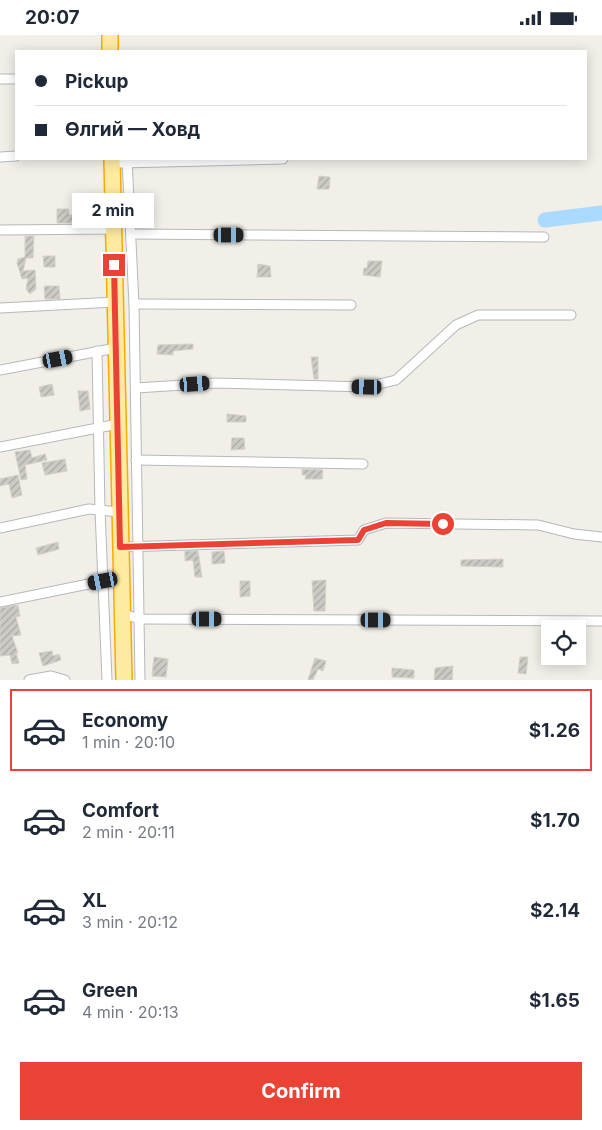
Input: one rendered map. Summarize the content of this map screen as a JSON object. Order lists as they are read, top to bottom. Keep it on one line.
{"page":{"status":"20:07","banner":["Pickup","Өлгий — Ховд"],"bubble":"2 min","list":[{"name":"Economy","note":"1 min · 20:10","value":"$1.26"},{"name":"Comfort","note":"2 min · 20:11","value":"$1.70"},{"name":"XL","note":"3 min · 20:12","value":"$2.14"},{"name":"Green","note":"4 min · 20:13","value":"$1.65"}],"buttons":"Confirm"}}
